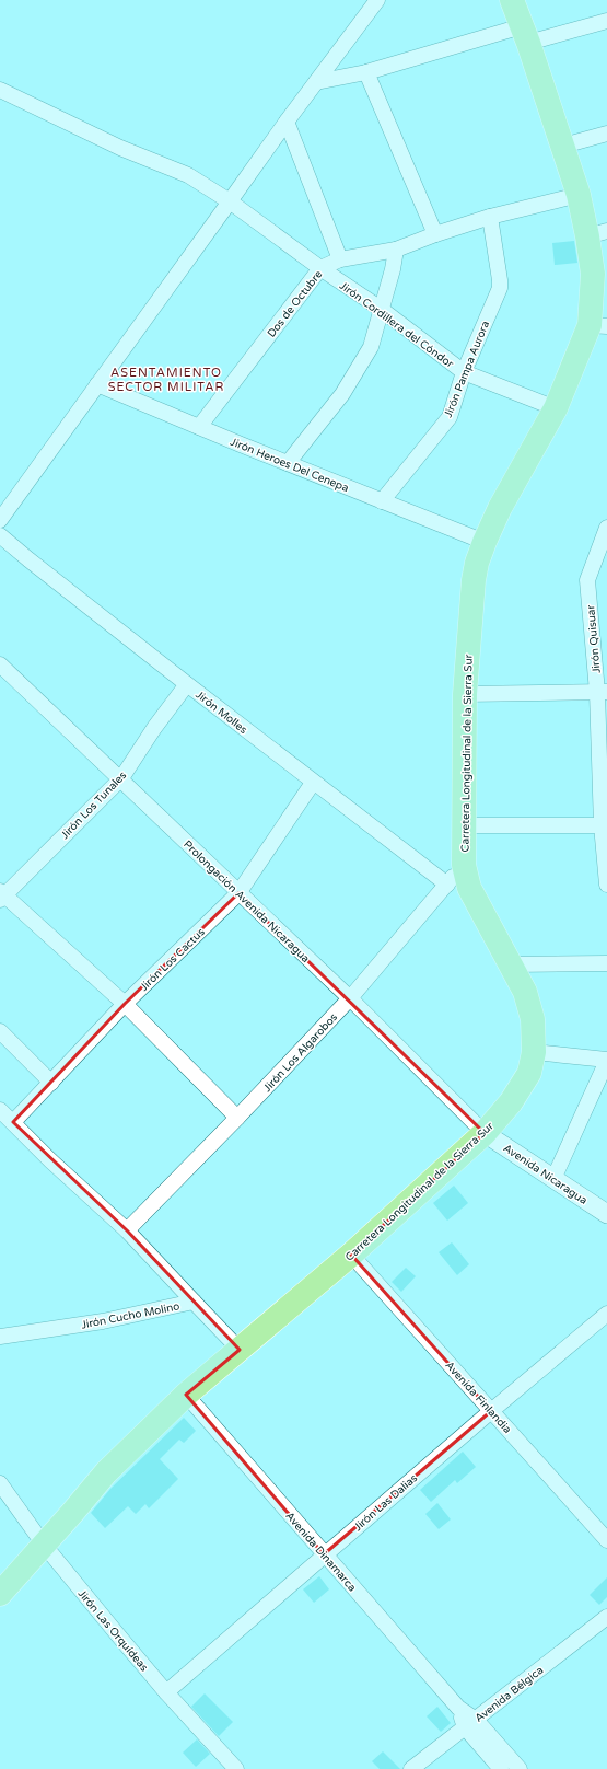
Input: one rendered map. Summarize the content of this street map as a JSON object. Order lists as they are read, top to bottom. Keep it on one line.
{"streets":{"highway":["Carretera Longitudinal de la Sierra Sur"],"street":["Dos de Octubre","Jirón Cordillera del Cóndor","Jirón Pampa Aurora","Jirón Heroes Del Cenepa","Jirón Quisuar","Jirón Molles","Jirón Los Tunales","Prolongación Avenida Nicaragua","Jirón Los Cactus","Jirón Los Algarobos","Avenida Nicaragua","Jirón Cucho Molino","Avenida Finlandia","Jirón Las Dalias","Avenida Dinamarca","Jirón Las Orquídeas","Avenida Bélgica"]},"crossings":[["Dos de Octubre","Jirón Cordillera del Cóndor"],["Dos de Octubre","Jirón Pampa Aurora"],["Dos de Octubre","Jirón Heroes Del Cenepa"],["Dos de Octubre","Carretera Longitudinal de la Sierra Sur"],["Jirón Cordillera del Cóndor","Jirón Pampa Aurora"],["Jirón Cordillera del Cóndor","Carretera Longitudinal de la Sierra Sur"],["Jirón Pampa Aurora","Jirón Heroes Del Cenepa"],["Jirón Heroes Del Cenepa","Carretera Longitudinal de la Sierra Sur"],["Jirón Molles","Jirón Los Tunales"],["Jirón Molles","Jirón Los Cactus"],["Jirón Molles","Jirón Los Algarobos"],["Carretera Longitudinal de la Sierra Sur","Prolongación Avenida Nicaragua"],["Carretera Longitudinal de la Sierra Sur","Jirón Los Algarobos"],["Carretera Longitudinal de la Sierra Sur","Avenida Nicaragua"],["Carretera Longitudinal de la Sierra Sur","Jirón Cucho Molino"],["Carretera Longitudinal de la Sierra Sur","Avenida Finlandia"],["Carretera Longitudinal de la Sierra Sur","Avenida Dinamarca"],["Carretera Longitudinal de la Sierra Sur","Jirón Las Orquídeas"],["Jirón Los Tunales","Prolongación Avenida Nicaragua"],["Prolongación Avenida Nicaragua","Jirón Los Cactus"],["Prolongación Avenida Nicaragua","Jirón Los Algarobos"],["Prolongación Avenida Nicaragua","Avenida Nicaragua"],["Avenida Finlandia","Jirón Las Dalias"],["Jirón Las Dalias","Avenida Dinamarca"],["Jirón Las Dalias","Jirón Las Orquídeas"],["Avenida Dinamarca","Avenida Bélgica"]],"districts":["ASENTAMIENTO SECTOR MILITAR"]}
